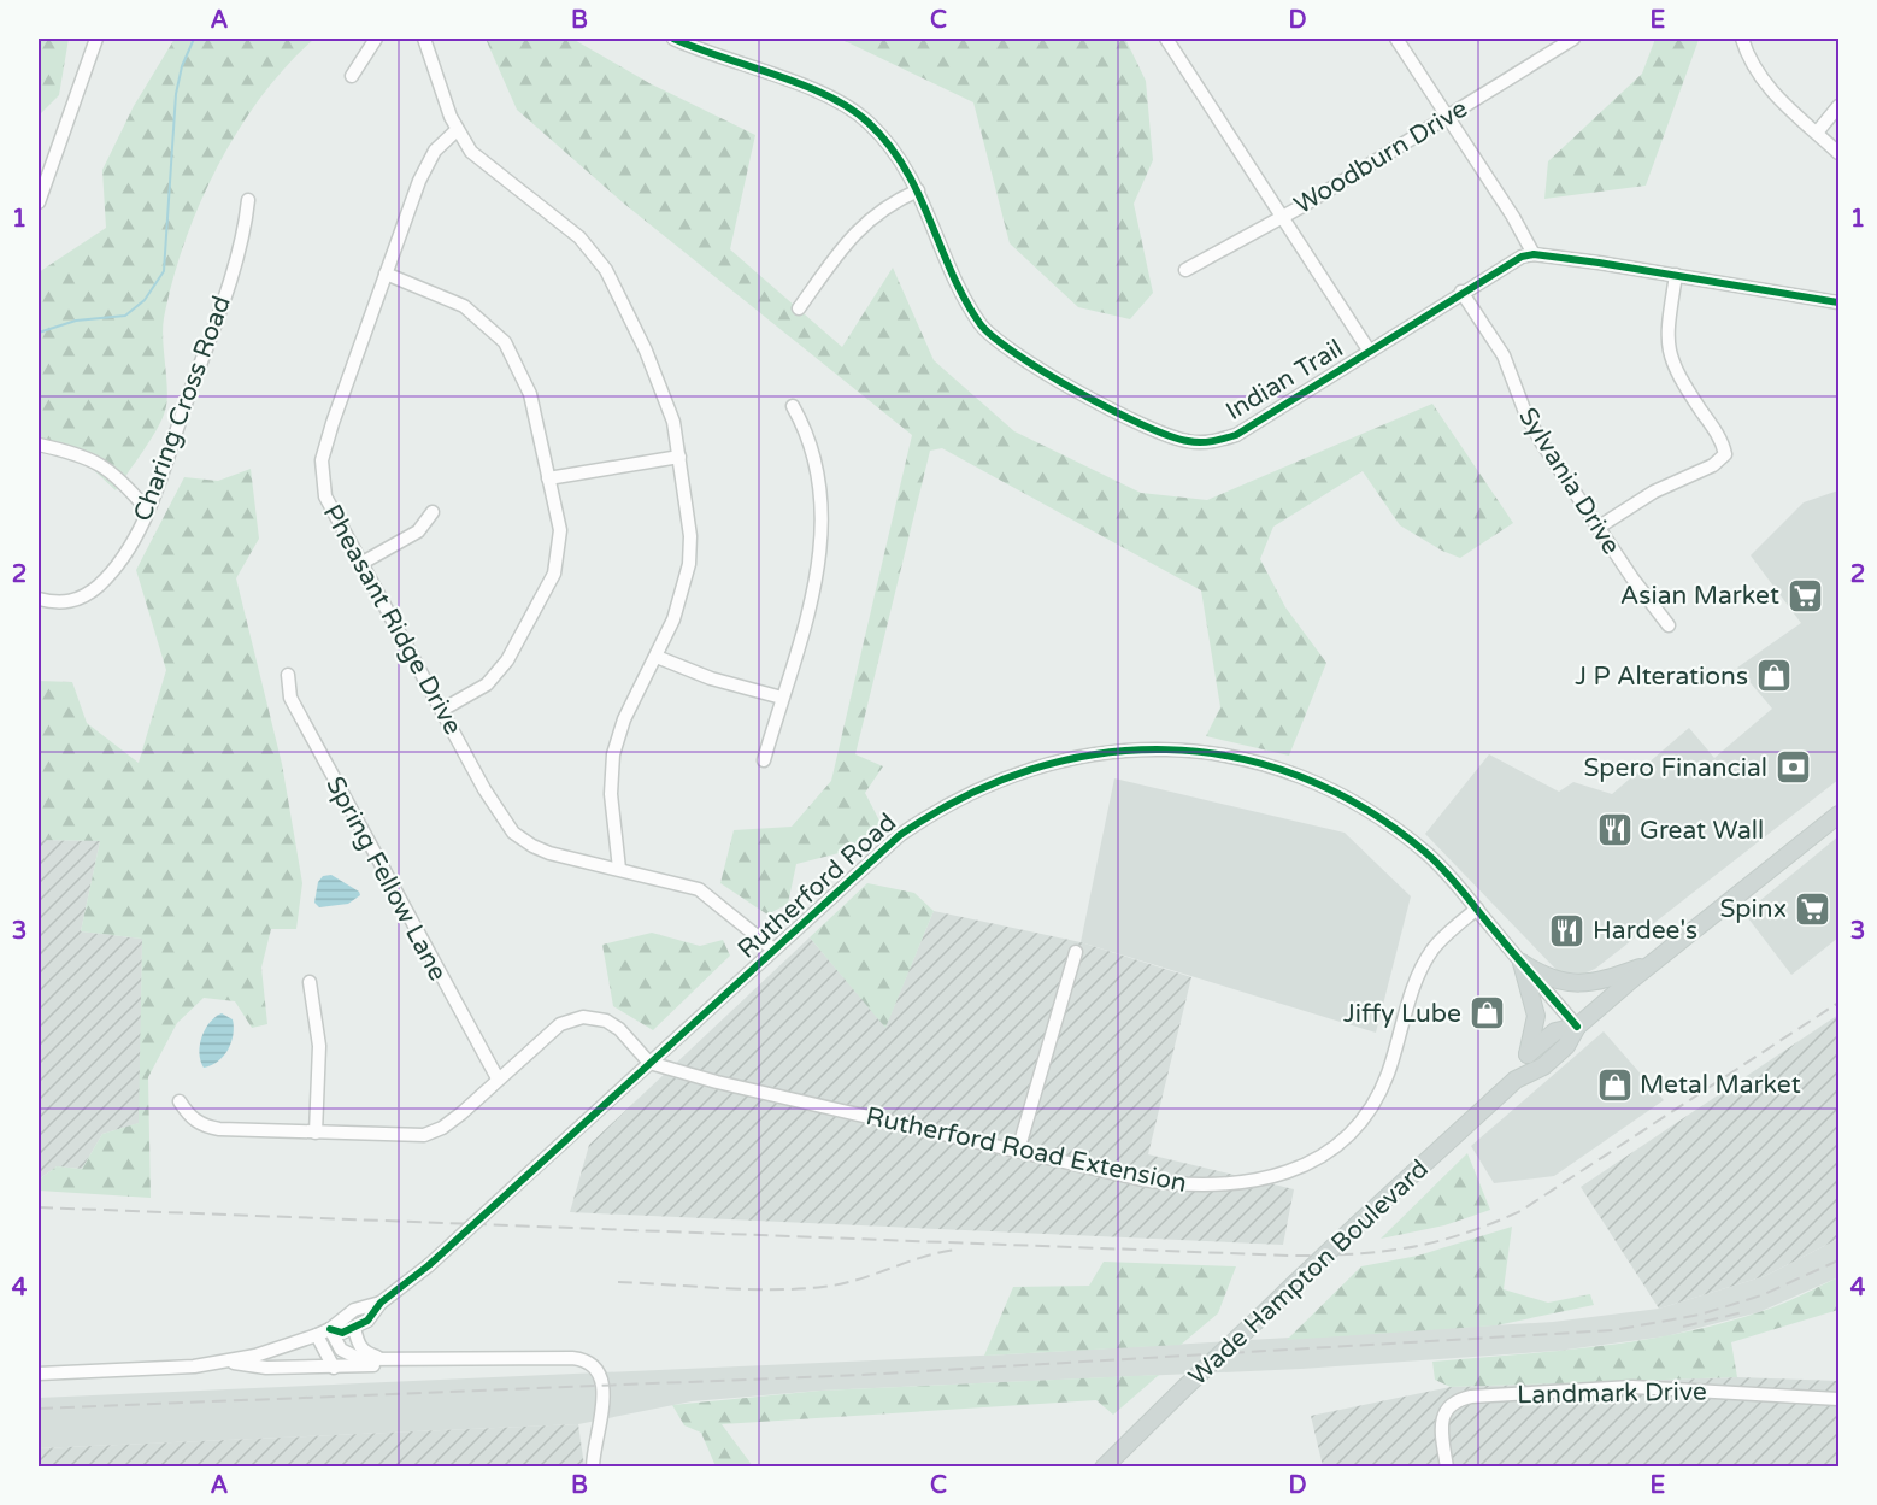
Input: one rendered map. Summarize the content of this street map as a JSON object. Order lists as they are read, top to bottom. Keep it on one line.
{"streets":{"main road":["Wade Hampton Boulevard"],"street":["Woodburn Drive","Indian Trail","Charing Cross Road","Sylvania Drive","Pheasant Ridge Drive","Spring Fellow Lane","Rutherford Road","Rutherford Road Extension","Landmark Drive"]},"crossings":[["Indian Trail","Sylvania Drive"],["Pheasant Ridge Drive","Rutherford Road"],["Rutherford Road","Rutherford Road Extension"],["Rutherford Road","Wade Hampton Boulevard"]],"places":{"supermarket":["Asian Market","Spinx"],"shop":["J P Alterations","Jiffy Lube","Metal Market"],"bank":["Spero Financial"],"restaurant":["Great Wall","Hardee's"]},"grid":{"columns":["A","B","C","D","E"],"rows":["1","2","3","4"]}}
